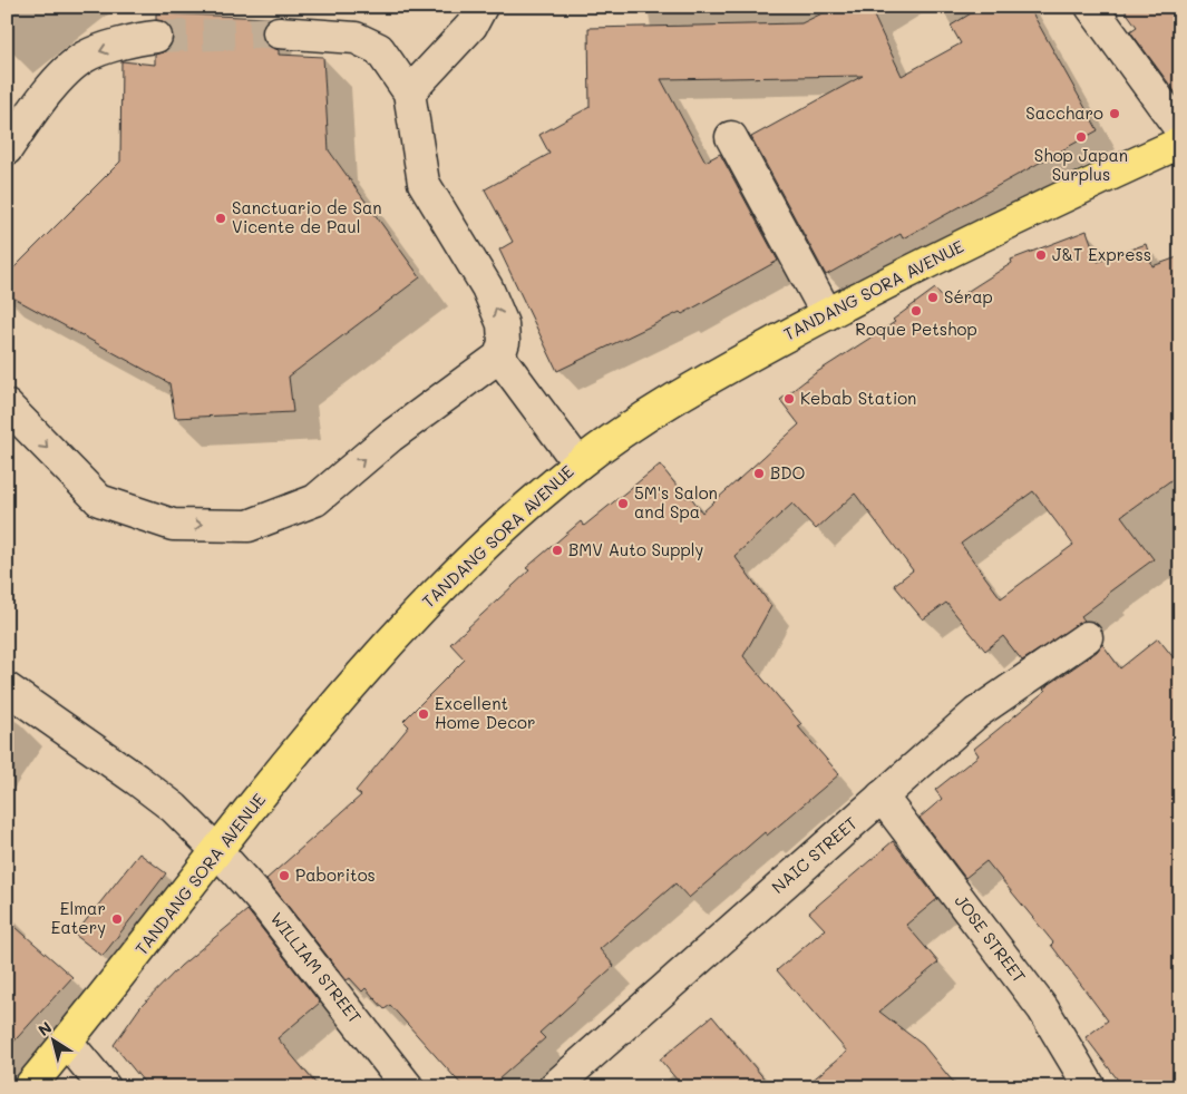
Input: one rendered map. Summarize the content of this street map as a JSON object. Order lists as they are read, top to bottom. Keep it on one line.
{"streets":{"main road":["TANDANG SORA AVENUE"],"street":["NAIC STREET","JOSE STREET","WILLIAM STREET"]},"crossings":[["TANDANG SORA AVENUE","WILLIAM STREET"],["NAIC STREET","JOSE STREET"]],"places":["Saccharo","Shop Japan Surplus","Sanctuario de San Vicente de Paul","J&T Express","Sérap","Roque Petshop","Kebab Station","BDO","5M's Salon and Spa","BMV Auto Supply","Excellent Home Decor","Paboritos","Elmar Eatery"],"north":"top left"}
